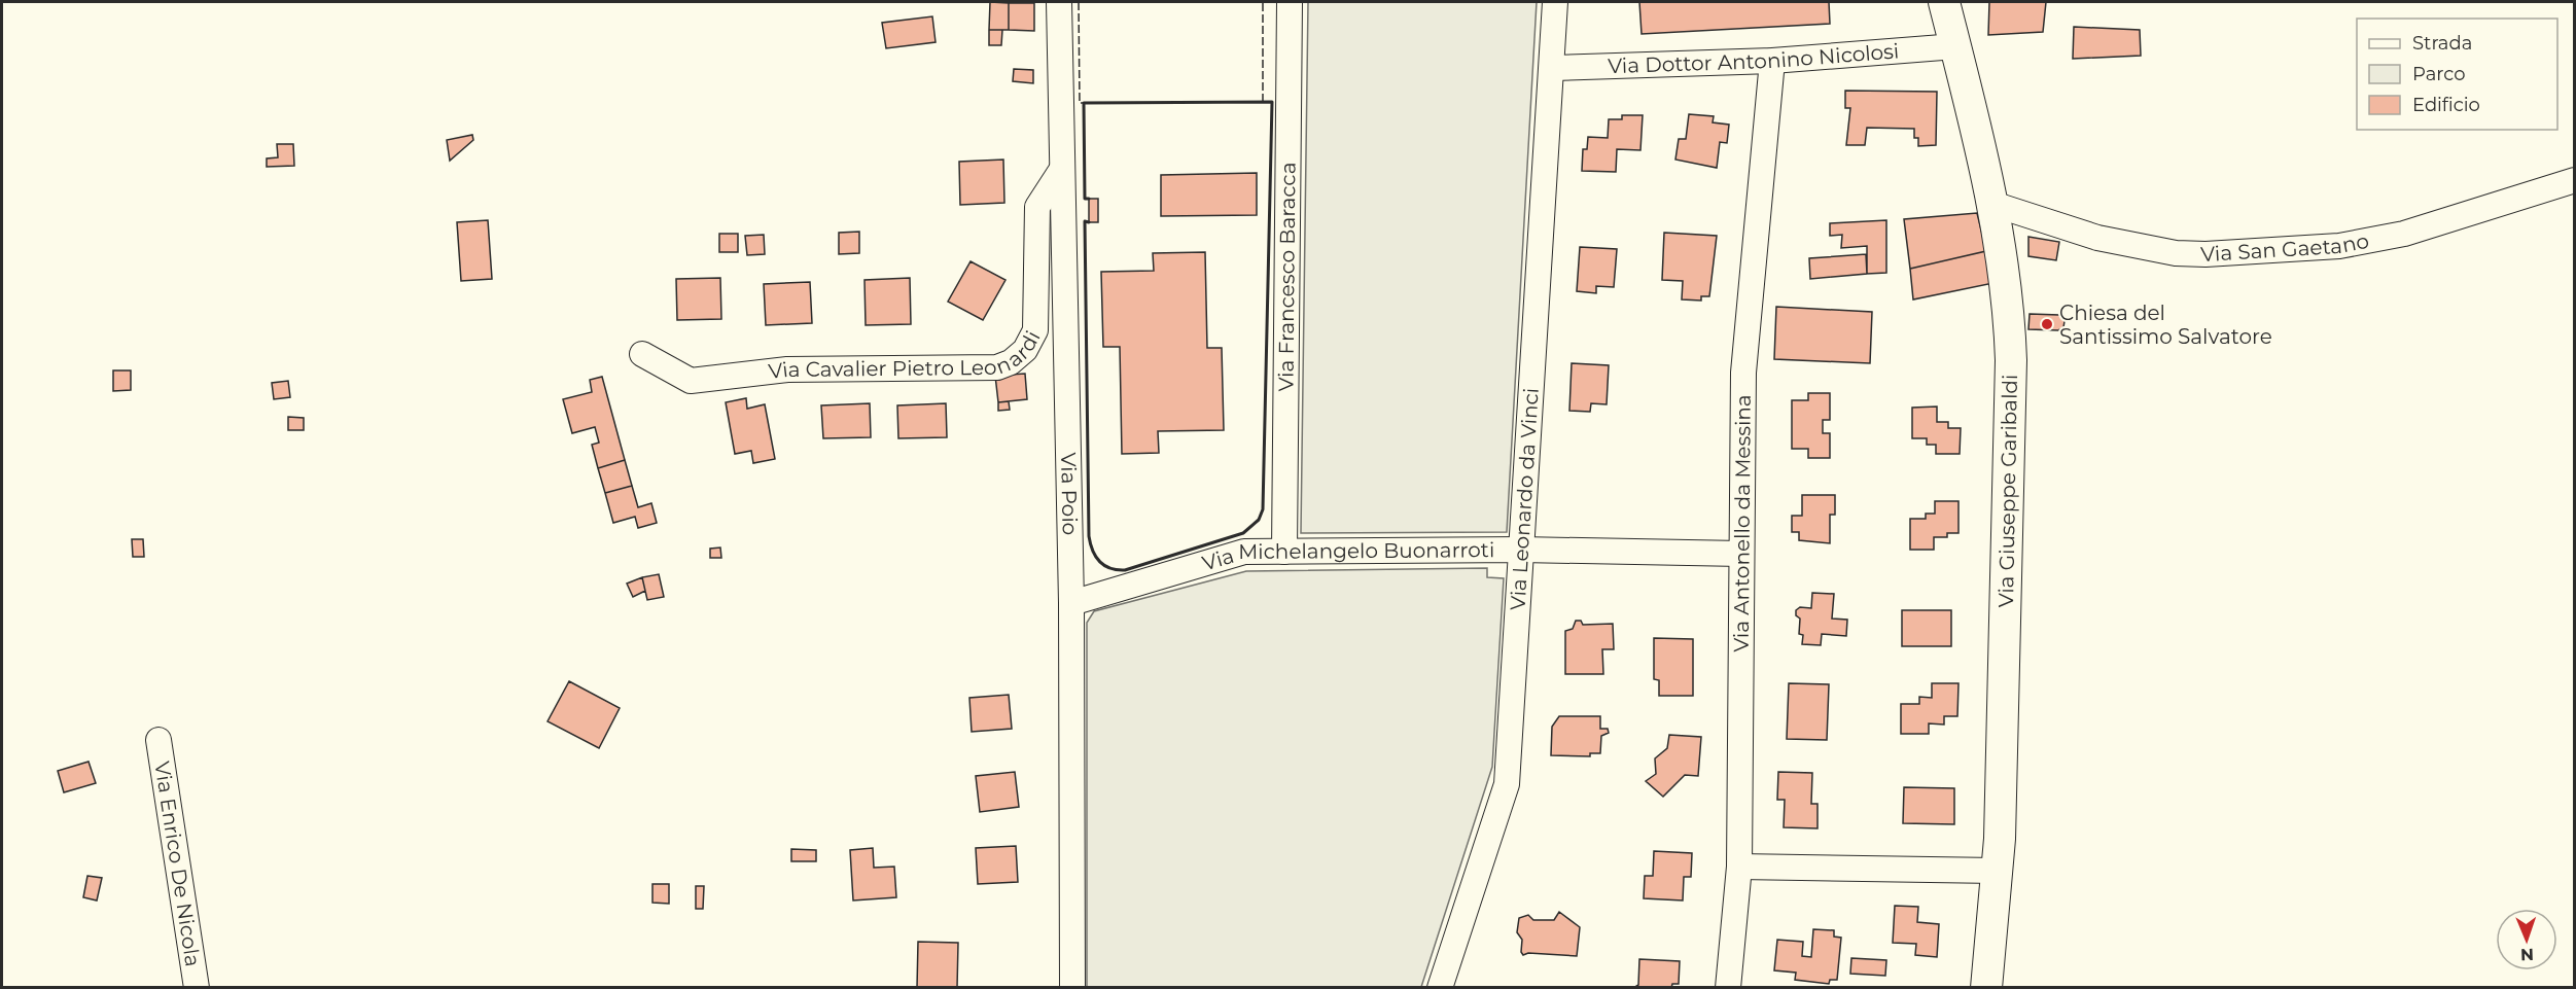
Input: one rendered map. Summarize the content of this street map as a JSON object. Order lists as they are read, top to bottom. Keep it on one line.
{"streets":{"main road":["Via Giuseppe Garibaldi"],"street":["Via Dottor Antonino Nicolosi","Via San Gaetano","Via Francesco Baracca","Via Cavalier Pietro Leonardi","Via Poio","Via Leonardo da Vinci","Via Antonello da Messina","Via Michelangelo Buonarroti","Via Enrico De Nicola"]},"crossings":[["Via Dottor Antonino Nicolosi","Via Giuseppe Garibaldi"],["Via Dottor Antonino Nicolosi","Via Leonardo da Vinci"],["Via Dottor Antonino Nicolosi","Via Antonello da Messina"],["Via San Gaetano","Via Giuseppe Garibaldi"],["Via Francesco Baracca","Via Michelangelo Buonarroti"],["Via Cavalier Pietro Leonardi","Via Poio"],["Via Poio","Via Michelangelo Buonarroti"],["Via Leonardo da Vinci","Via Michelangelo Buonarroti"],["Via Antonello da Messina","Via Michelangelo Buonarroti"]],"places":["Chiesa del Santissimo Salvatore"],"legend":["Strada","Parco","Edificio"],"north":"bottom"}
